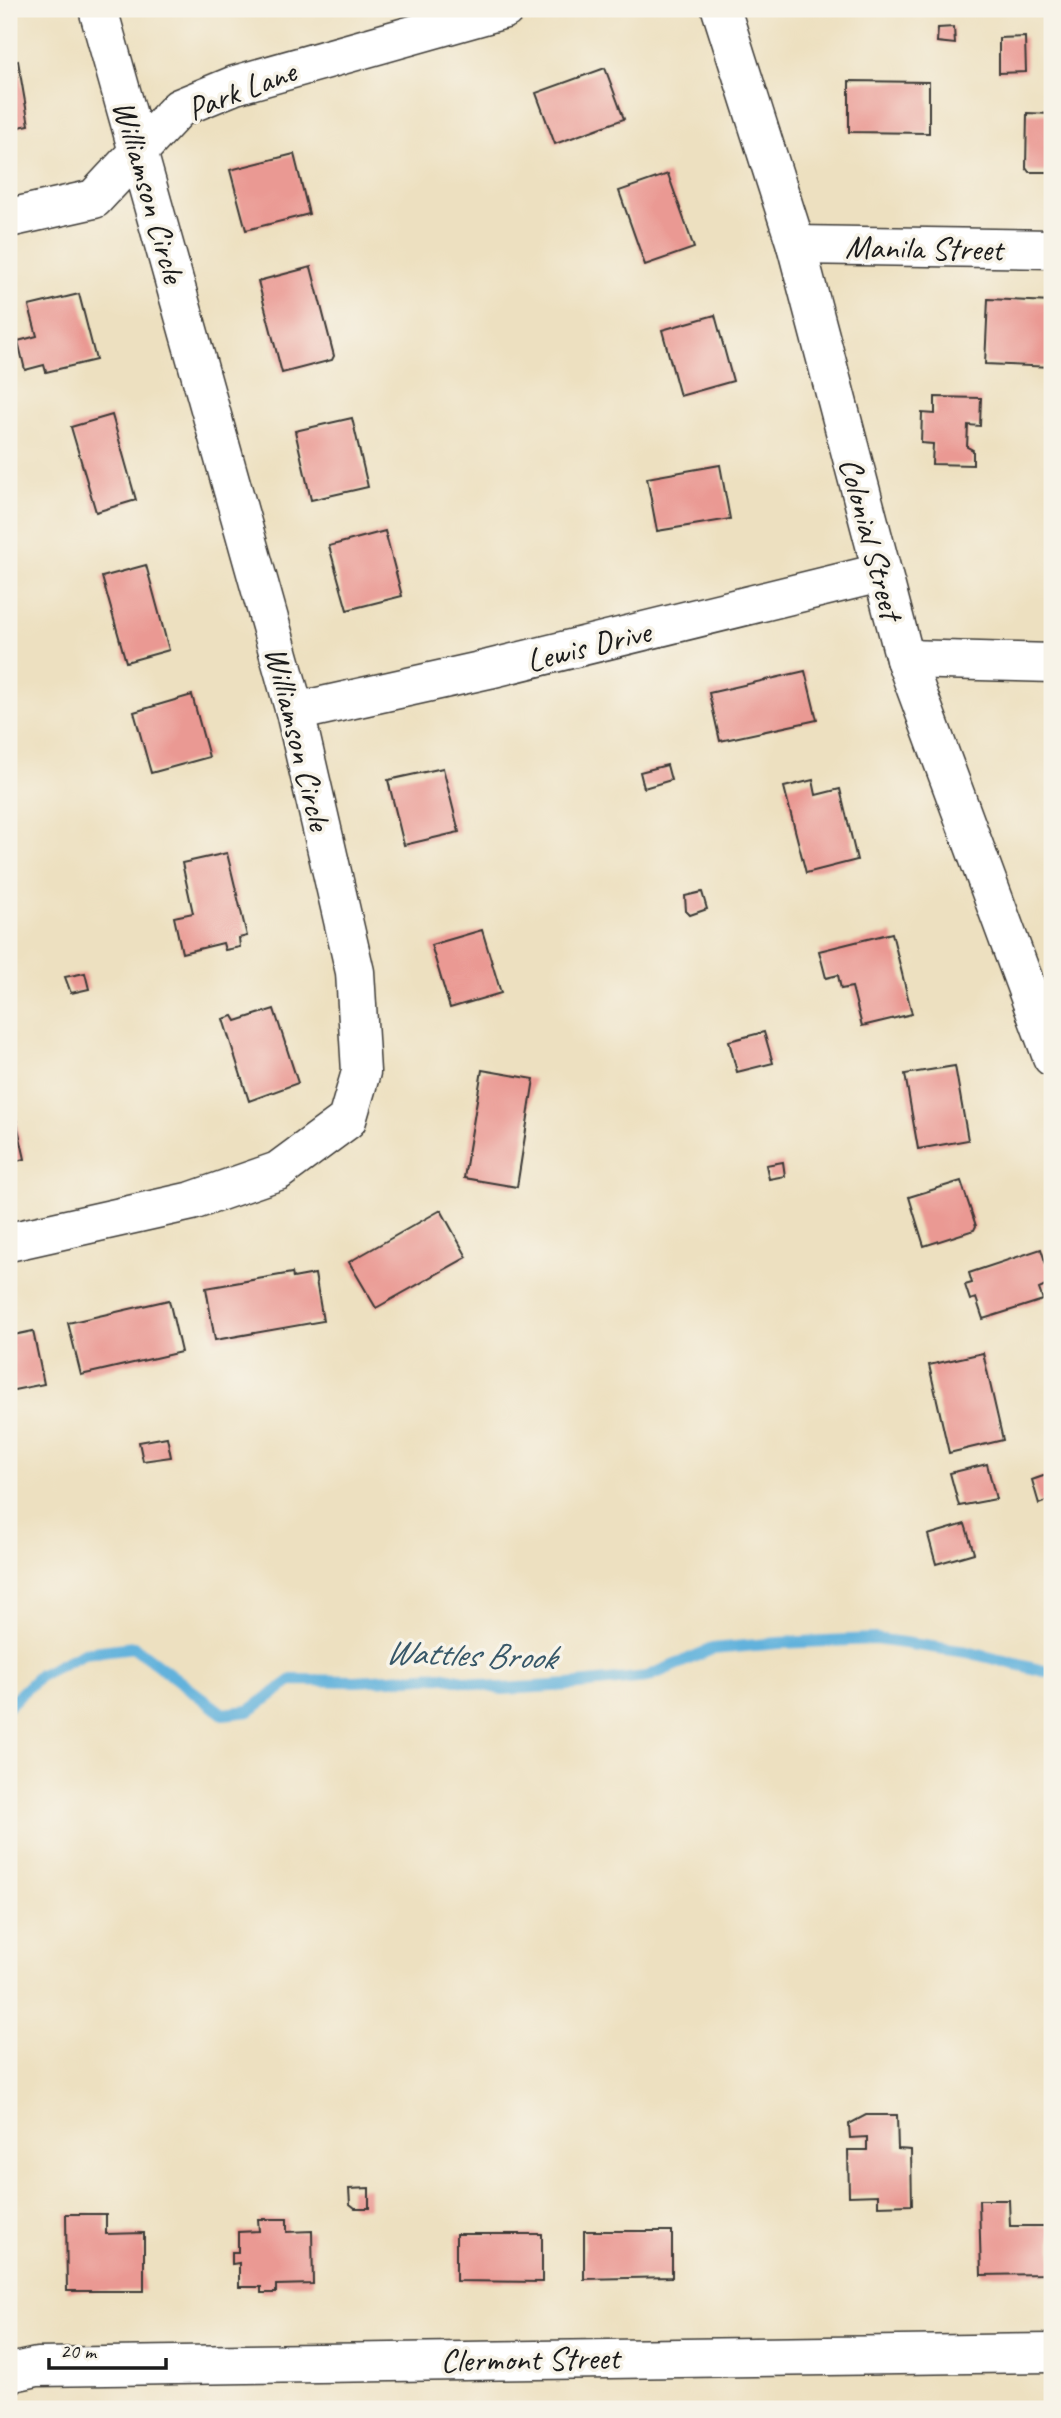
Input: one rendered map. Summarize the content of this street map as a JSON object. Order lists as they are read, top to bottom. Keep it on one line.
{"streets":{"street":["Park Lane","Williamson Circle","Manila Street","Colonial Street","Lewis Drive","Clermont Street"]},"crossings":[["Park Lane","Williamson Circle"],["Williamson Circle","Lewis Drive"],["Manila Street","Colonial Street"],["Colonial Street","Lewis Drive"]],"water":["Wattles Brook"],"scale_bar":"20 m"}
